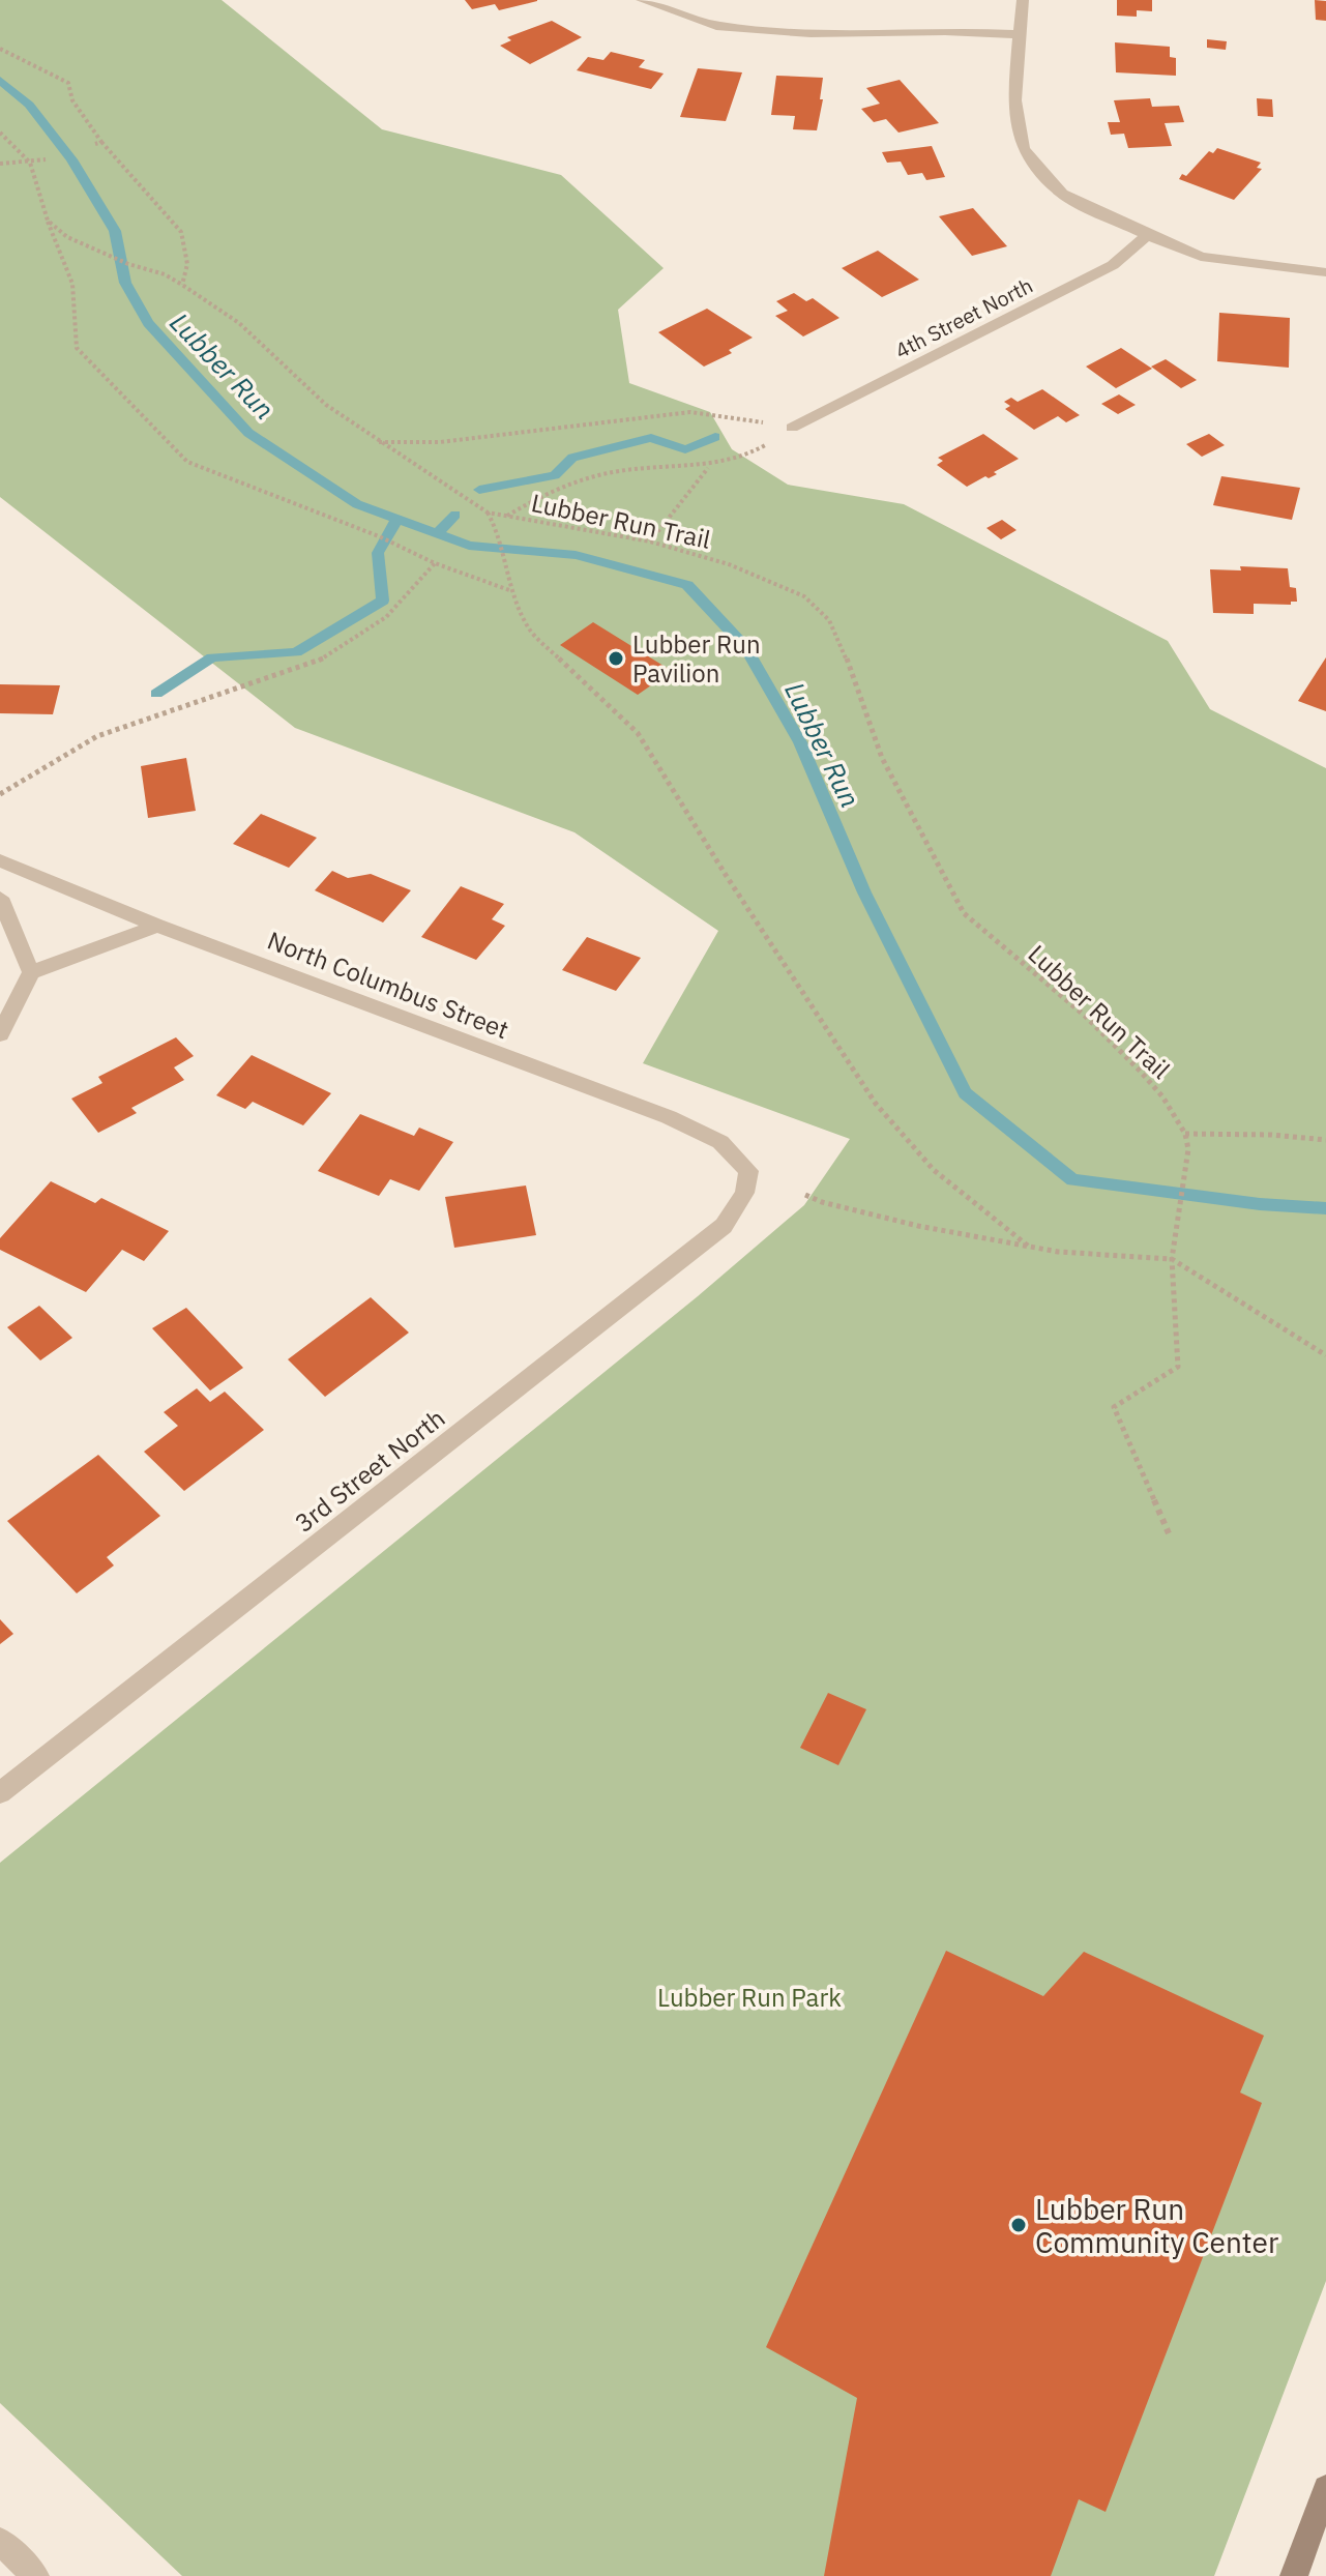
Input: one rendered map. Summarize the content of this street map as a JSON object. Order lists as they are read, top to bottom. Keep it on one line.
{"streets":{"street":["4th Street North","North Columbus Street","3rd Street North"],"path":["Lubber Run Trail"]},"crossings":[["North Columbus Street","3rd Street North"]],"water":["Lubber Run"],"parks":["Lubber Run Park"],"places":["Lubber Run Pavilion","Lubber Run Community Center"]}
